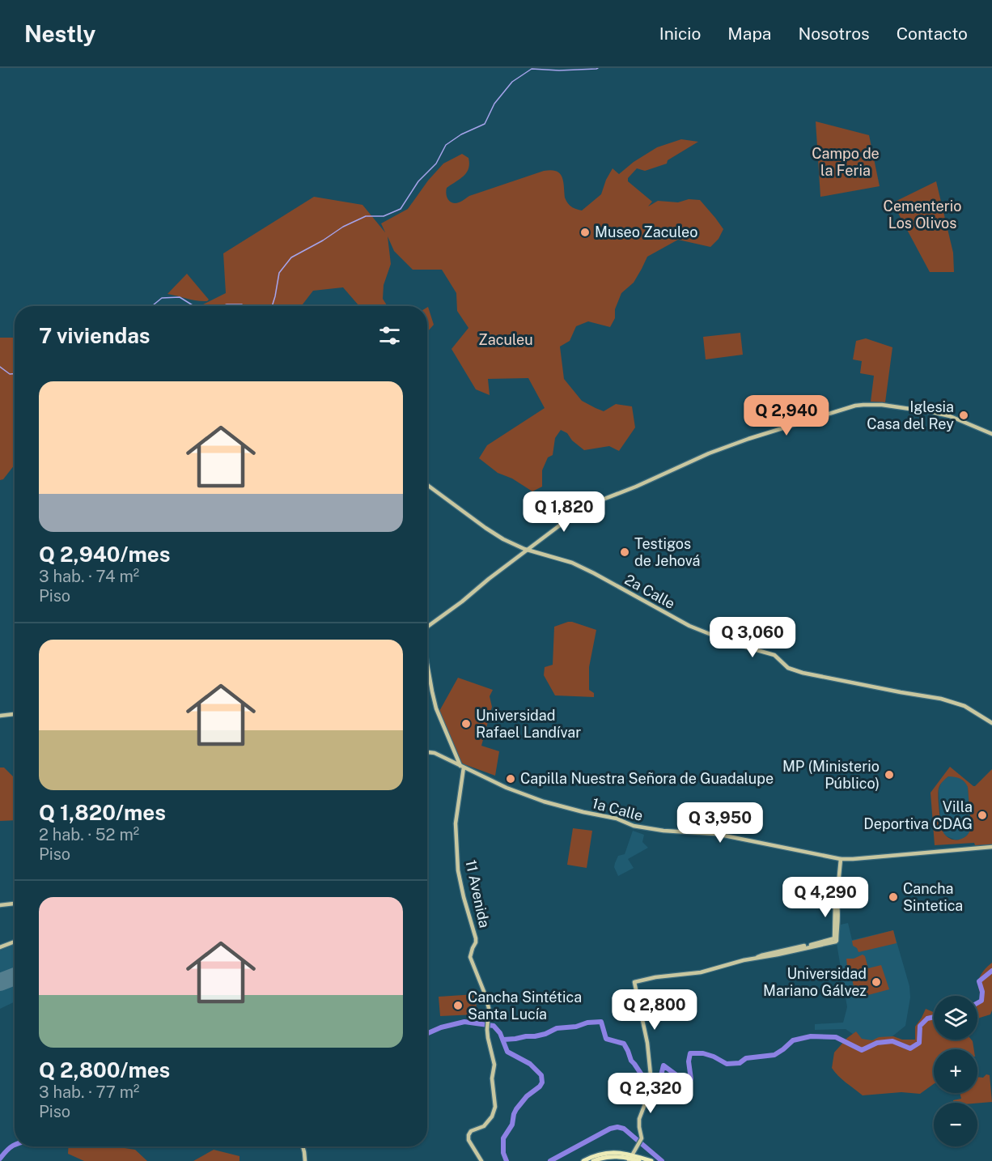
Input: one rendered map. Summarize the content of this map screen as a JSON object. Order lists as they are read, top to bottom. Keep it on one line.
{"streets":{"street":["2a Calle","1a Calle","11 Avenida"]},"crossings":[["1a Calle","11 Avenida"]],"parks":["Campo de la Feria","Cementerio Los Olivos","Zaculeu"],"places":["Museo Zaculeo","Iglesia Casa del Rey","Testigos de Jehová","Universidad Rafael Landívar","MP (Ministerio Público)","Capilla Nuestra Señora de Guadalupe","Villa Deportiva CDAG","Cancha Sintetica","Universidad Mariano Gálvez","Cancha Sintética Santa Lucía"],"page":{"header":"Nestly","nav":["Inicio","Mapa","Nosotros","Contacto"],"heading":"7 viviendas","list":[{"name":"Q 2,940/mes","note":"3 hab. · 74 m² · Piso"},{"name":"Q 1,820/mes","note":"2 hab. · 52 m² · Piso"},{"name":"Q 2,800/mes","note":"3 hab. · 77 m² · Piso"}],"price":["Q 2,940","Q 1,820","Q 3,060","Q 3,950","Q 4,290","Q 2,800","Q 2,320"],"map_buttons":["+","−"]}}
